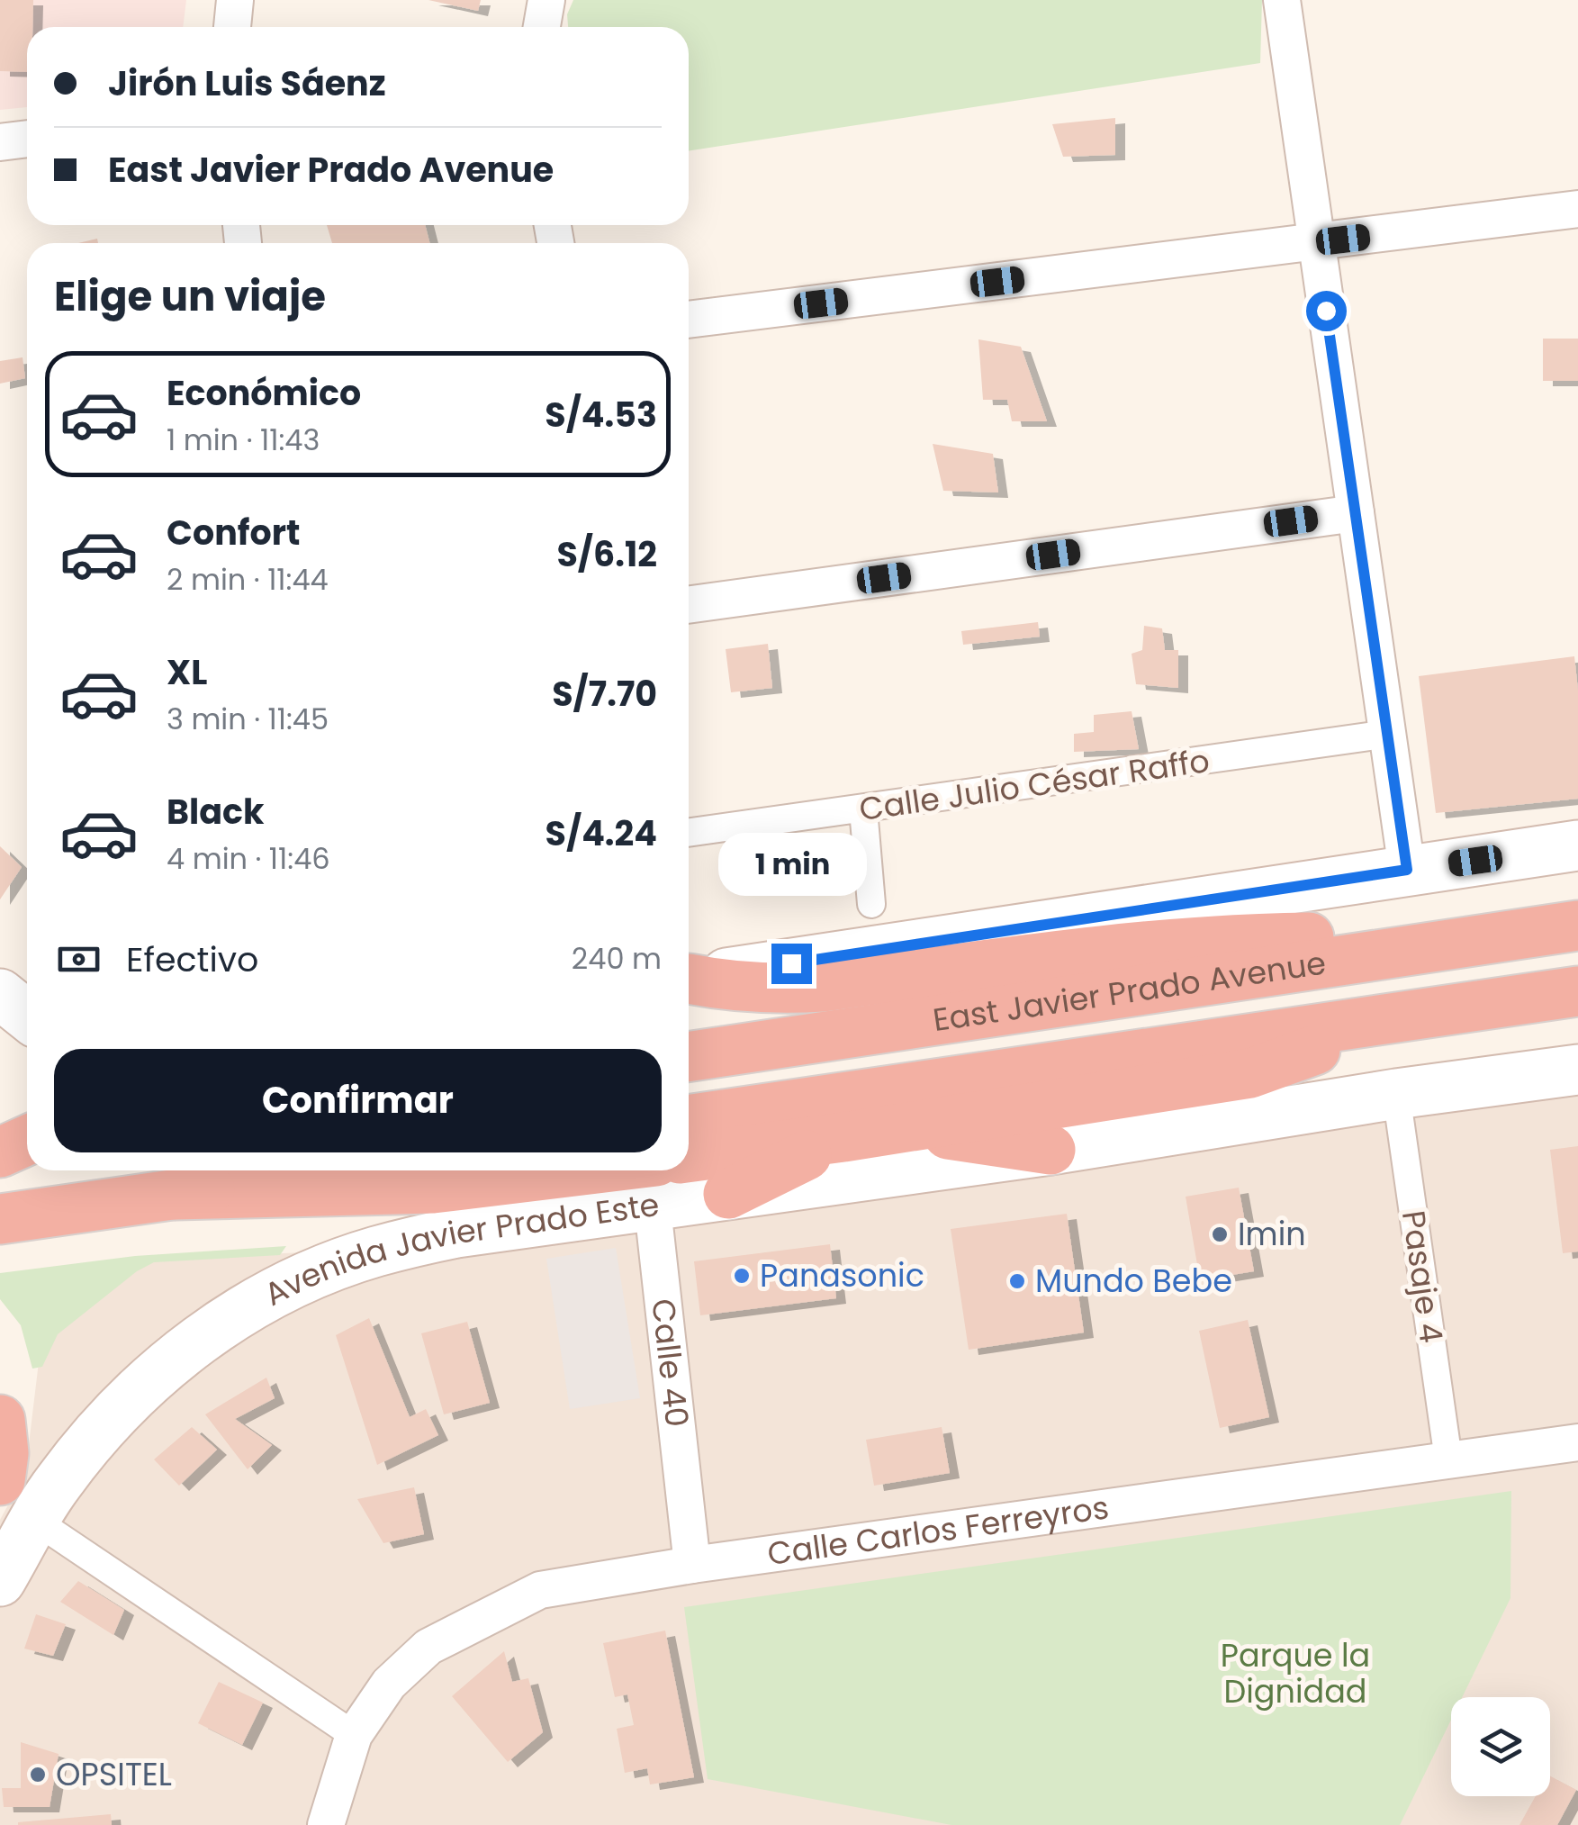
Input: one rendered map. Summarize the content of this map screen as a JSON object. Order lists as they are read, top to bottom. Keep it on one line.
{"streets":{"highway":["East Javier Prado Avenue"],"main road":["Avenida Javier Prado Este"],"street":["Calle Julio César Raffo","Pasaje 4","Calle 40","Calle Carlos Ferreyros"]},"crossings":[["Avenida Javier Prado Este","Calle 40"],["Pasaje 4","Calle Carlos Ferreyros"],["Calle 40","Calle Carlos Ferreyros"]],"parks":["Parque la Dignidad"],"places":["Imin","Panasonic","Mundo Bebe","OPSITEL"],"page":{"banner":["Jirón Luis Sáenz","East Javier Prado Avenue"],"heading":"Elige un viaje","list":[{"name":"Económico","note":"1 min · 11:43","value":"S/4.53"},{"name":"Confort","note":"2 min · 11:44","value":"S/6.12"},{"name":"XL","note":"3 min · 11:45","value":"S/7.70"},{"name":"Black","note":"4 min · 11:46","value":"S/4.24"}],"bubble":"1 min","pay":["Efectivo","240 m"],"buttons":"Confirmar"}}
